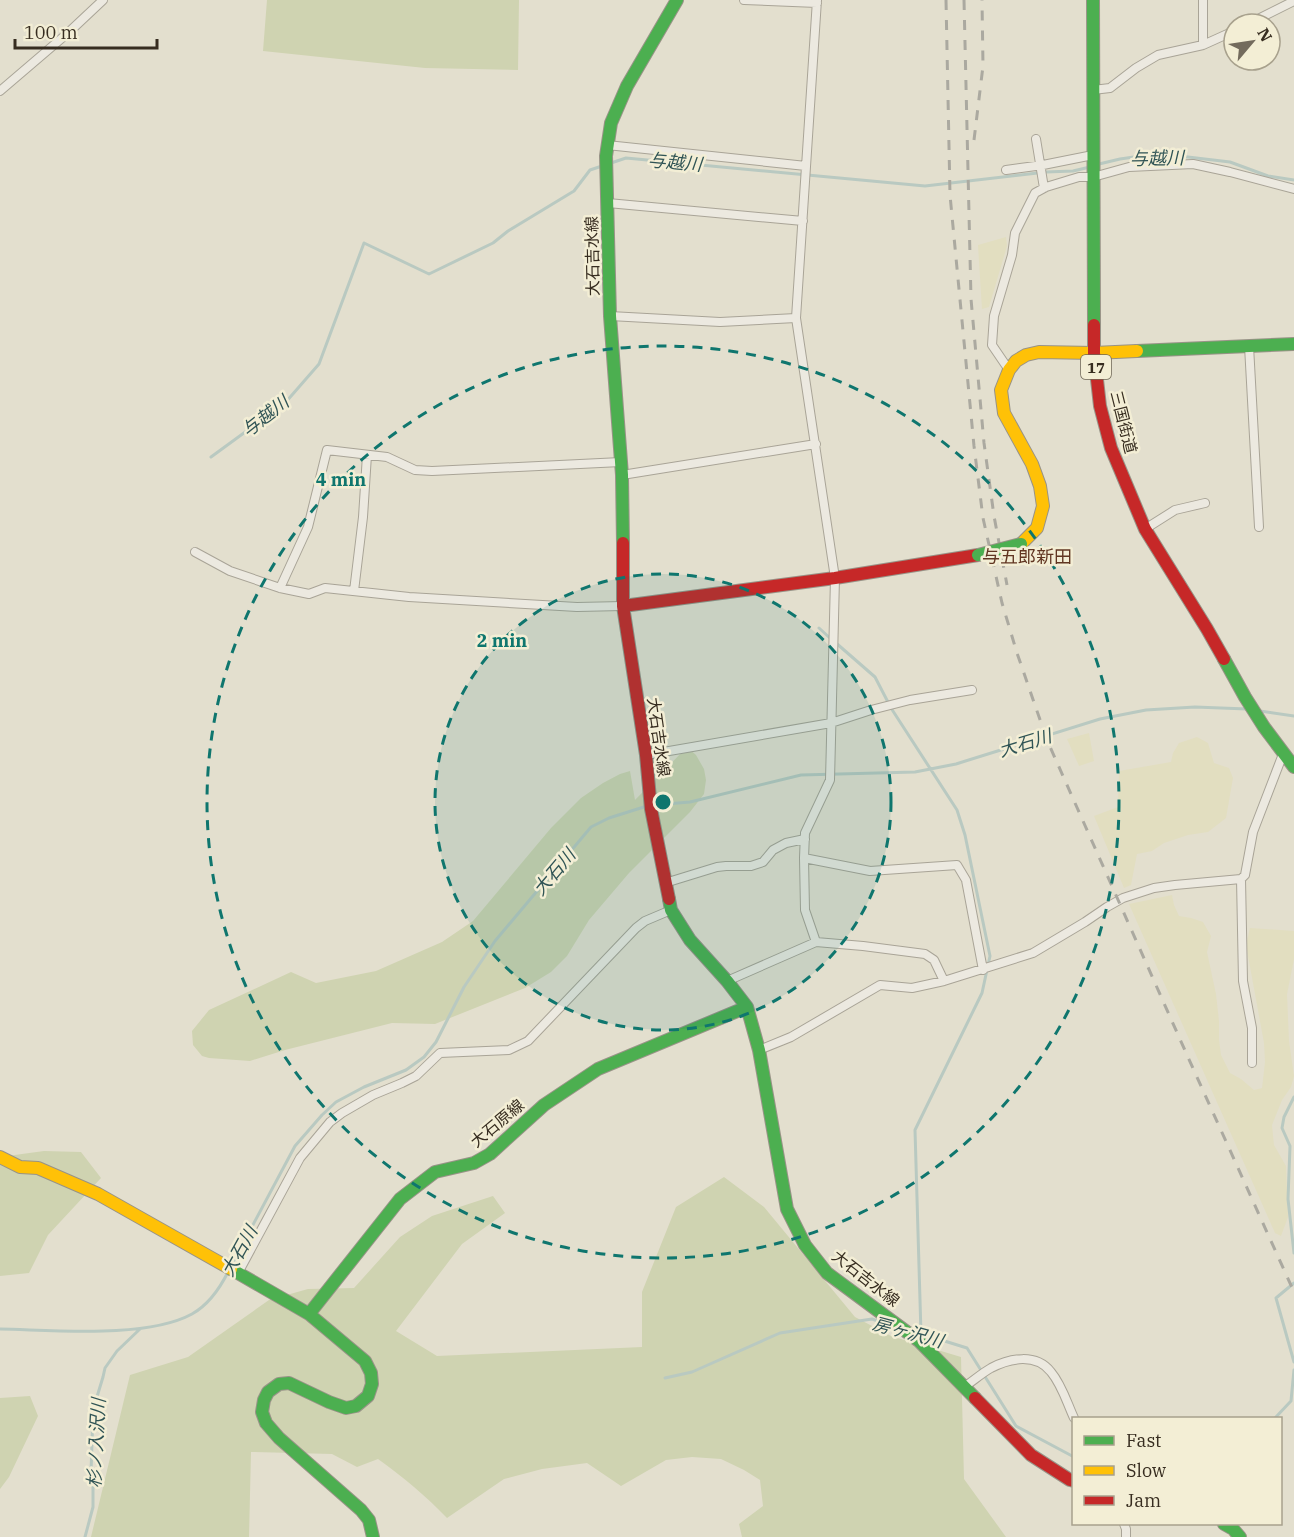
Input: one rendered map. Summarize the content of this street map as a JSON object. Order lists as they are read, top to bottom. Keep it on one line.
{"streets":{"main road":["大石吉水線","17","三国街道","大石原線"]},"crossings":[["大石吉水線","大石原線"]],"districts":["与五郎新田"],"water":["与越川","大石川","房ヶ沢川","杉ノ入沢川"],"legend":["Fast","Slow","Jam"],"scale_bar":"100 m","north":"top right","rings":["4 min","2 min"]}
